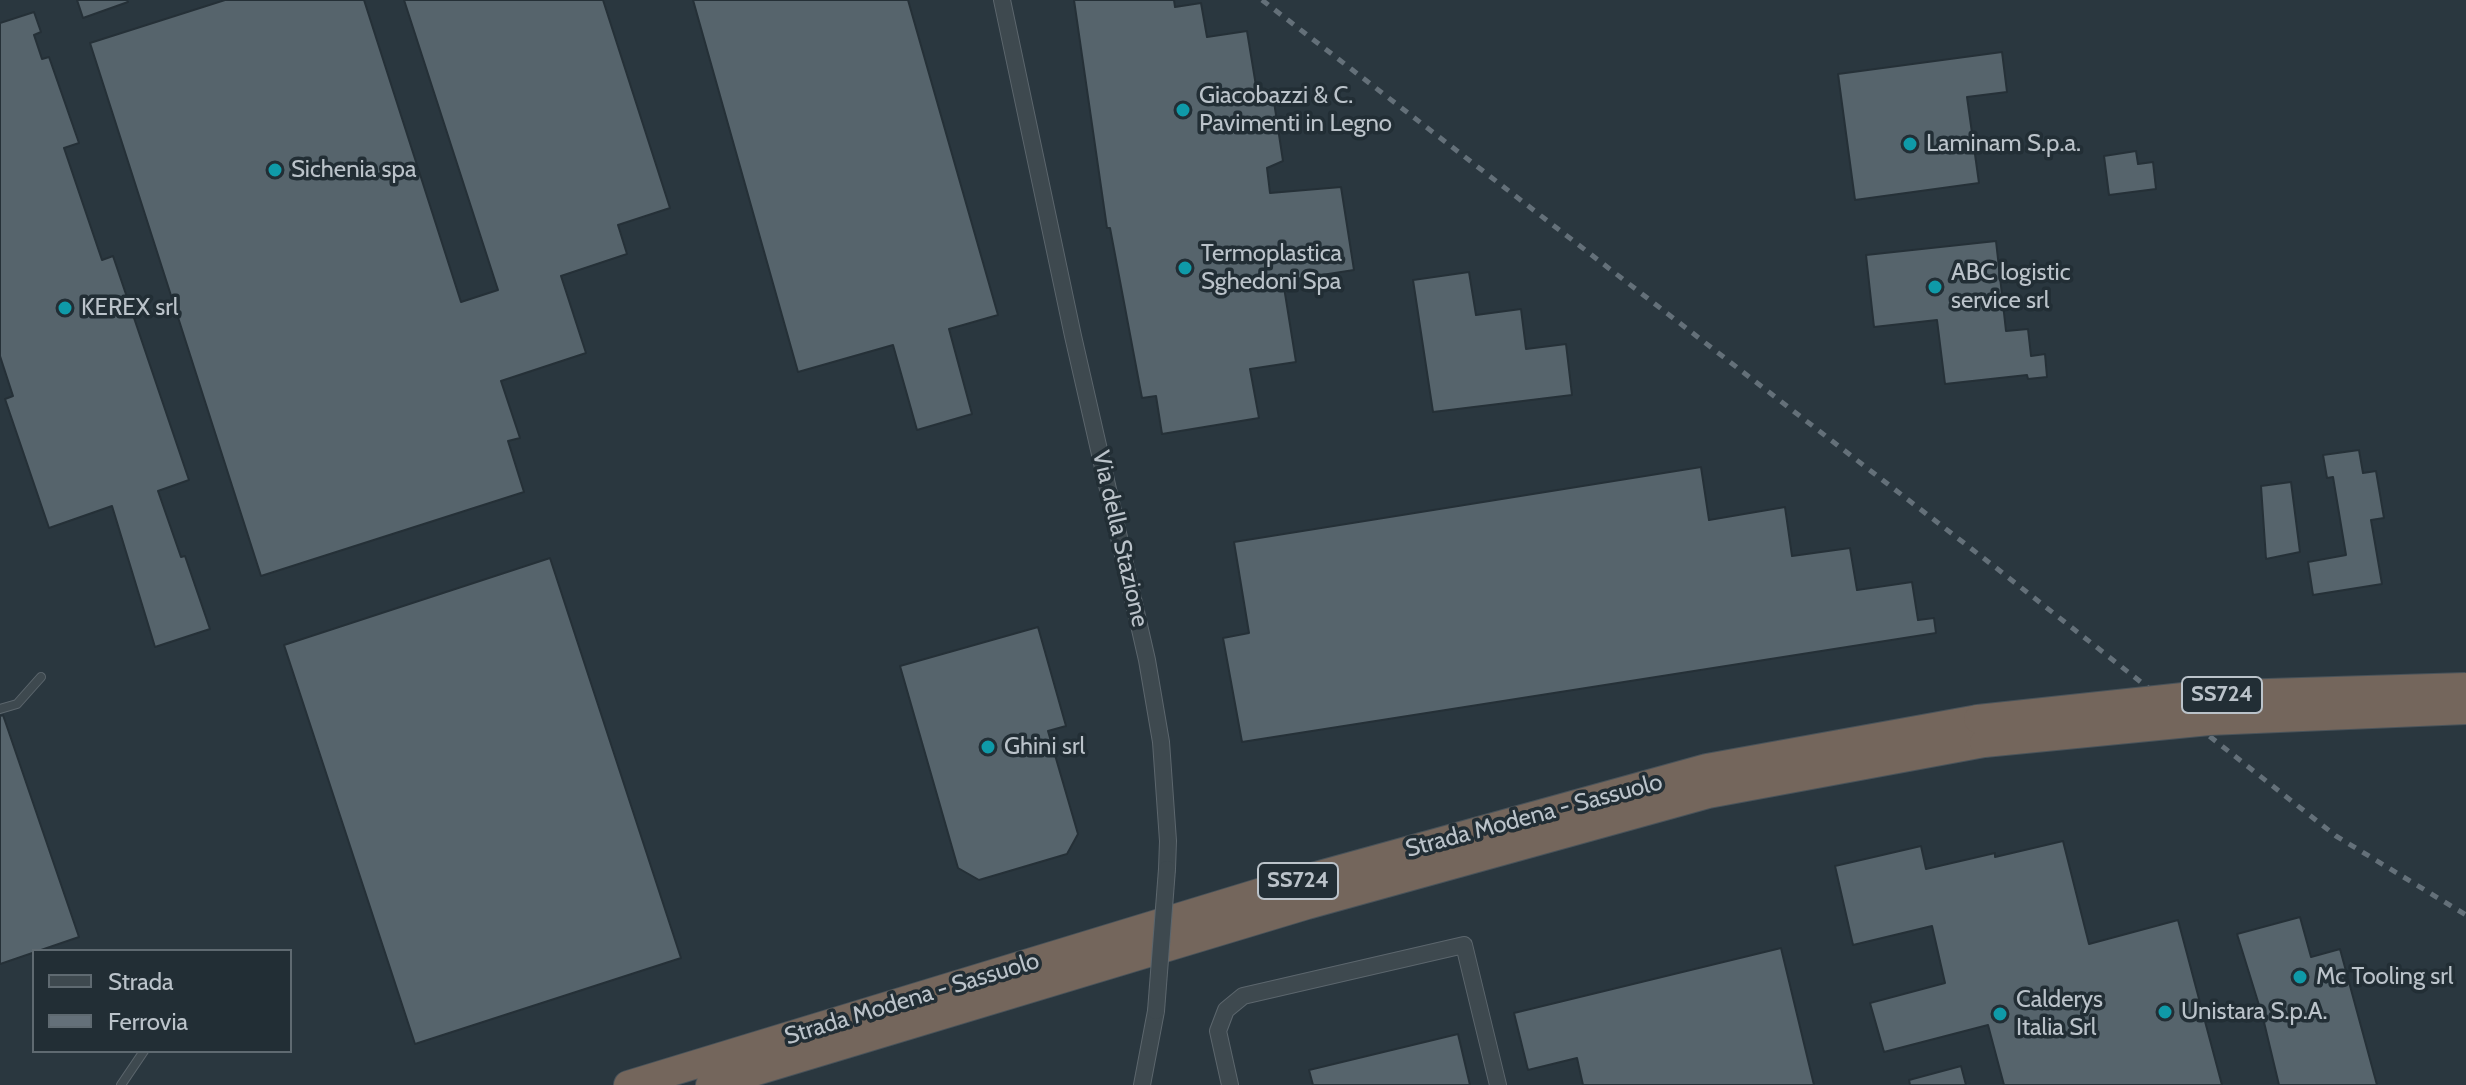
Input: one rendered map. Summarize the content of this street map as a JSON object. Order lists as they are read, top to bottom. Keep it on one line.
{"streets":{"highway":["SS724","Strada Modena - Sassuolo"],"street":["Via della Stazione"]},"places":["Giacobazzi & C. Pavimenti in Legno","Laminam S.p.a.","Sichenia spa","Termoplastica Sghedoni Spa","ABC logistic service srl","KEREX srl","Ghini srl","Mc Tooling srl","Unistara S.p.A.","Calderys Italia Srl"],"legend":["Strada","Ferrovia"]}
